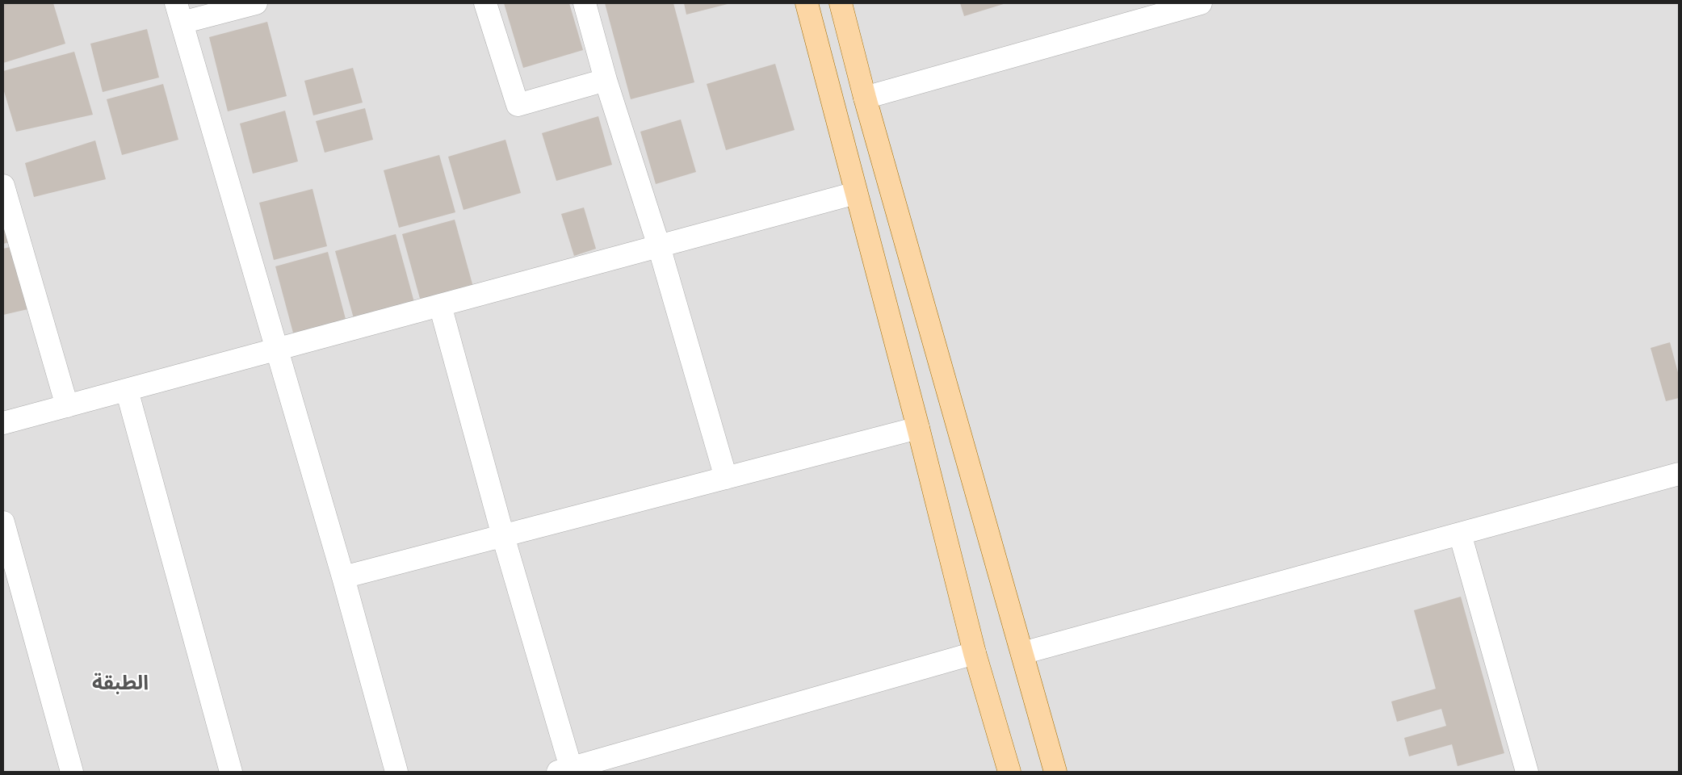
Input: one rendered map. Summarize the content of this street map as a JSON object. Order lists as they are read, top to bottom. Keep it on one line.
{"districts":["الطبقة"]}
